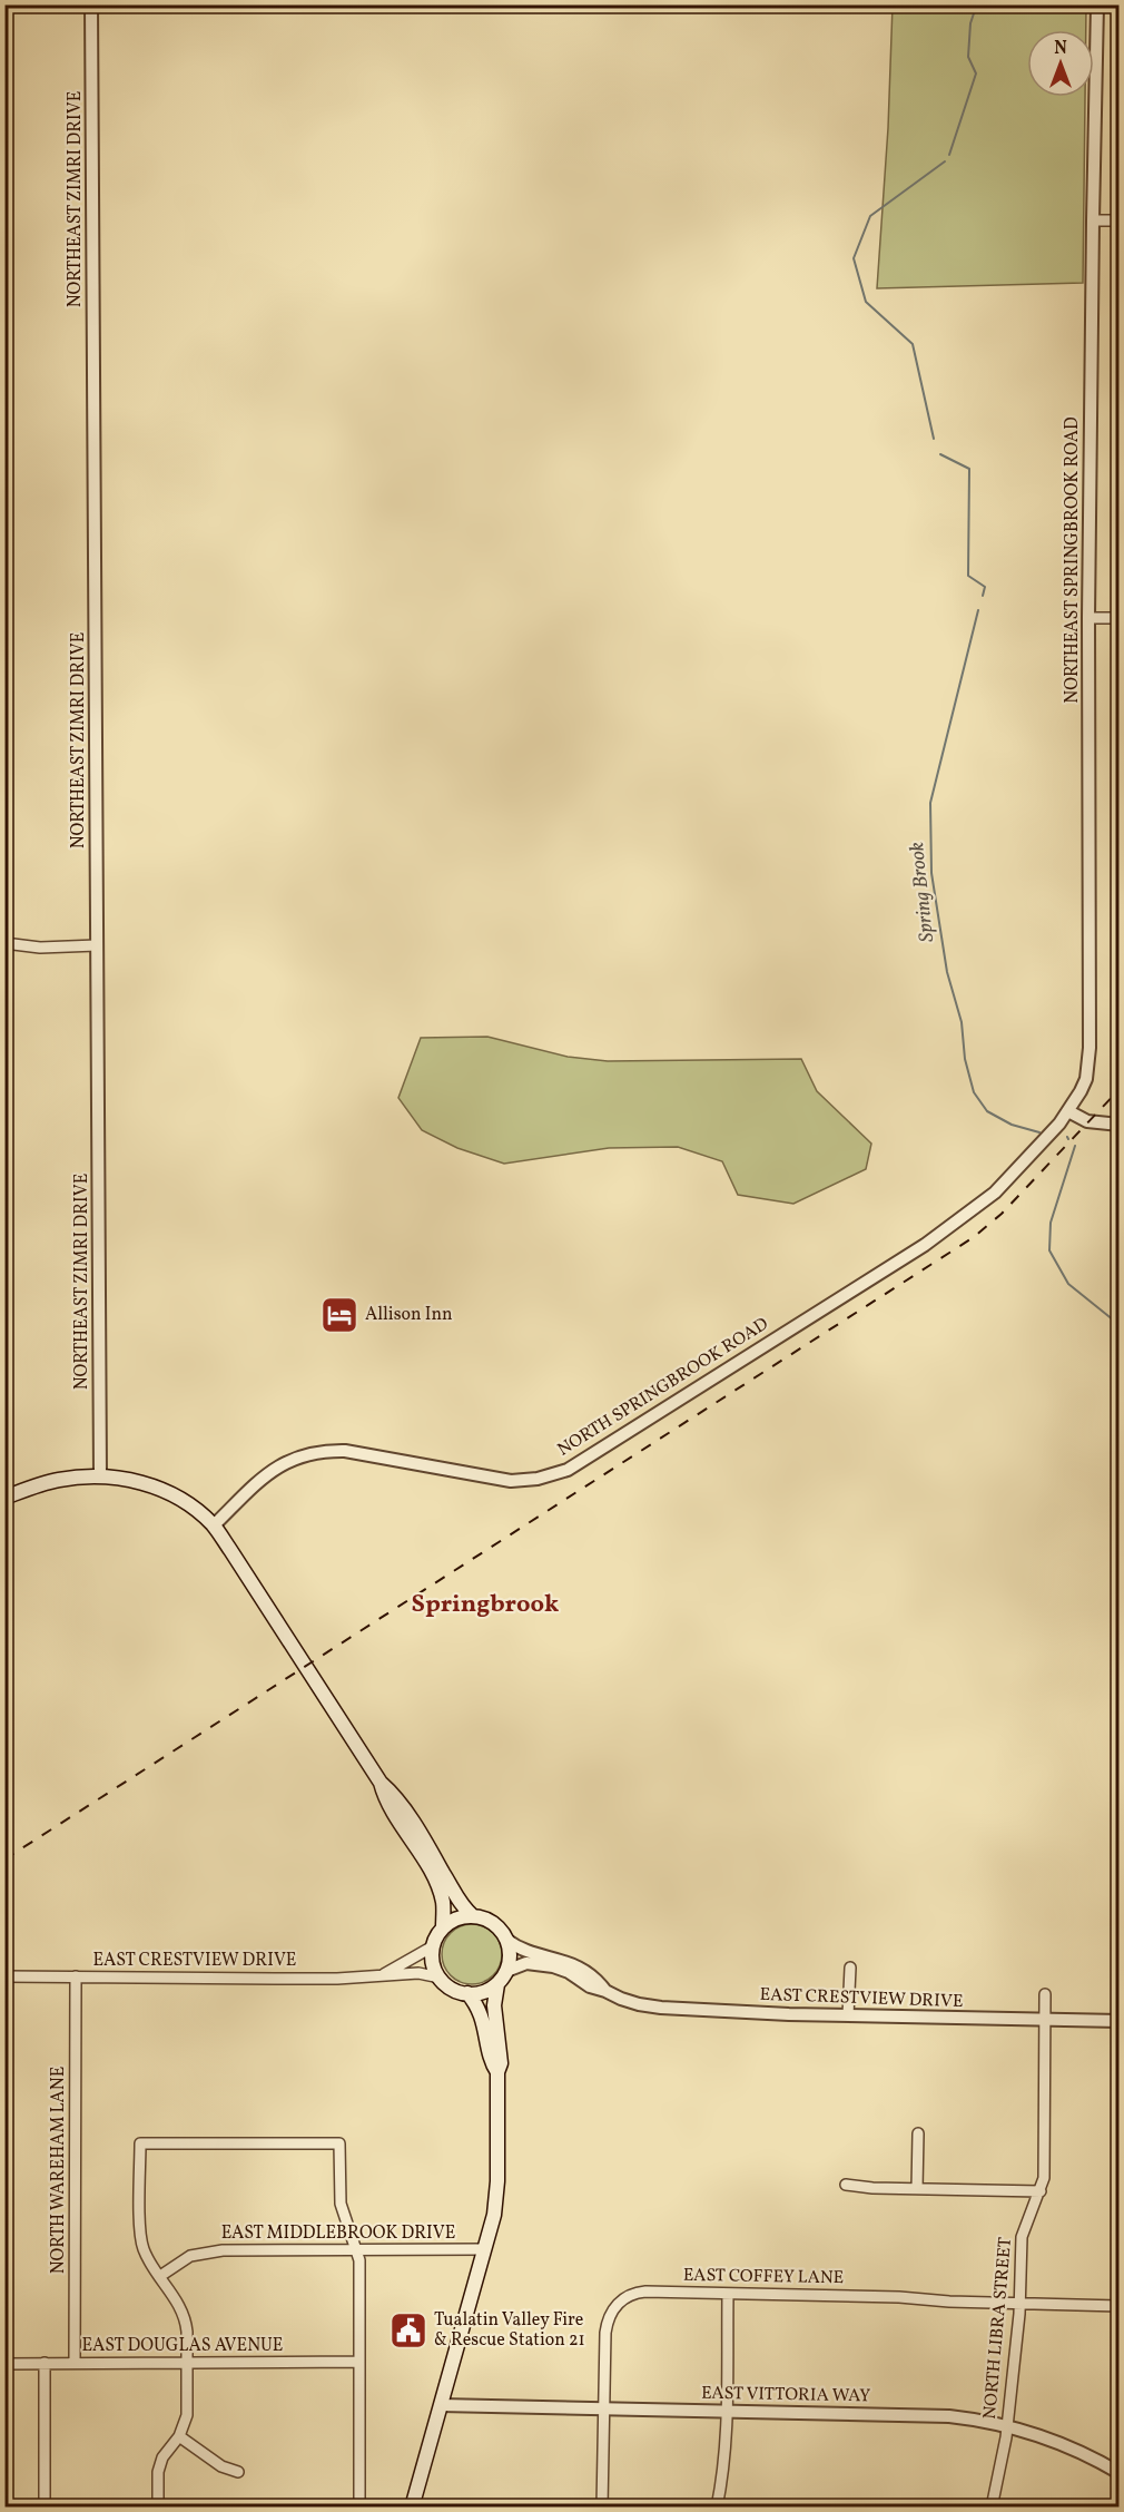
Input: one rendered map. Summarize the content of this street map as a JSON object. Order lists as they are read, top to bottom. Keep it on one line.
{"streets":{"street":["NORTHEAST ZIMRI DRIVE","NORTHEAST SPRINGBROOK ROAD","NORTH SPRINGBROOK ROAD","EAST CRESTVIEW DRIVE","NORTH WAREHAM LANE","EAST MIDDLEBROOK DRIVE","EAST COFFEY LANE","NORTH LIBRA STREET","EAST DOUGLAS AVENUE","EAST VITTORIA WAY"]},"crossings":[["NORTHEAST SPRINGBROOK ROAD","NORTH SPRINGBROOK ROAD"],["EAST CRESTVIEW DRIVE","NORTH WAREHAM LANE"],["EAST CRESTVIEW DRIVE","NORTH LIBRA STREET"],["NORTH WAREHAM LANE","EAST DOUGLAS AVENUE"],["EAST COFFEY LANE","NORTH LIBRA STREET"],["EAST COFFEY LANE","EAST VITTORIA WAY"],["NORTH LIBRA STREET","EAST VITTORIA WAY"]],"districts":["Springbrook"],"water":["Spring Brook"],"places":{"hotel":["Allison Inn"],"public building":["Tualatin Valley Fire & Rescue Station 21"]},"north":"top"}
